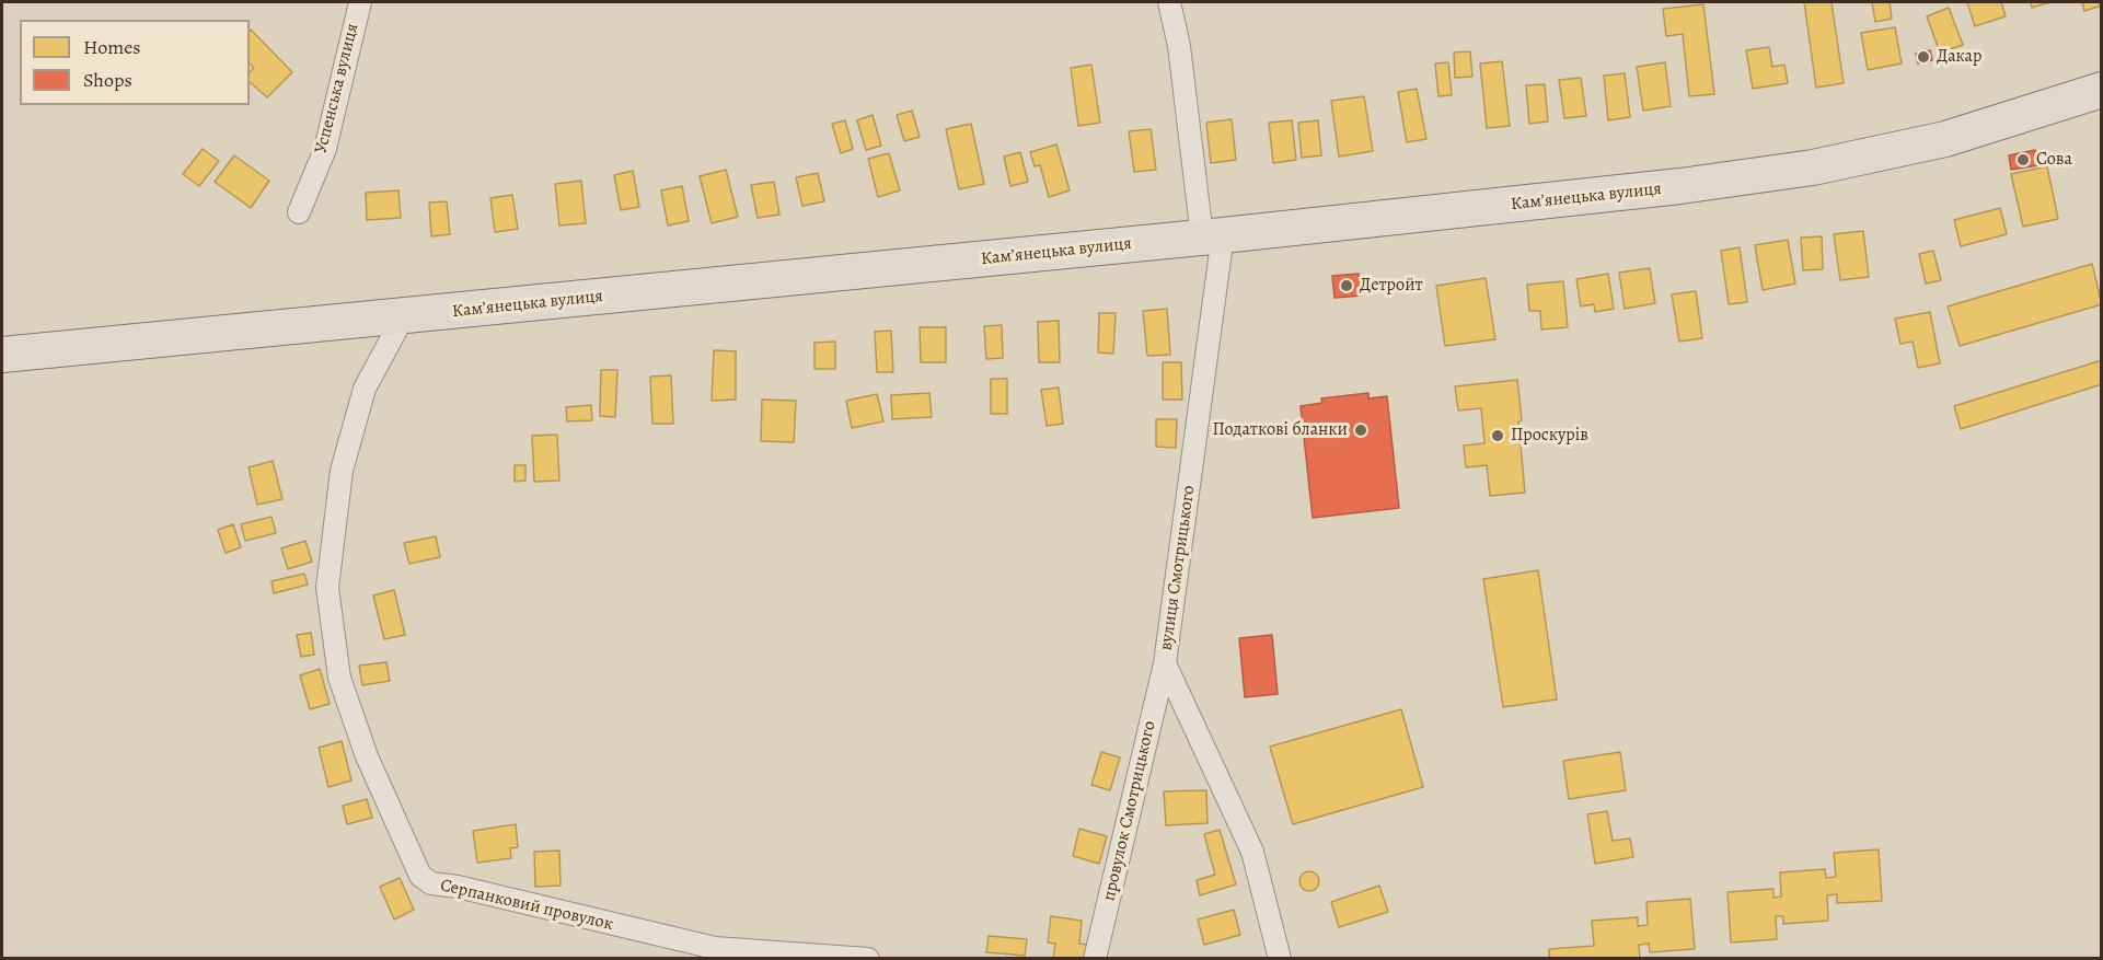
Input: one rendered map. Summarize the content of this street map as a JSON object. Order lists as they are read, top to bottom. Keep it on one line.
{"streets":{"main road":["Камʼянецька вулиця"],"street":["Успенська вулиця","вулиця Смотрицького","провулок Смотрицького","Серпанковий провулок"]},"crossings":[["Камʼянецька вулиця","вулиця Смотрицького"],["Камʼянецька вулиця","Серпанковий провулок"],["вулиця Смотрицького","провулок Смотрицького"]],"places":["Дакар","Сова","Детройт","Податкові бланки","Проскурів"],"legend":["Homes","Shops"]}
